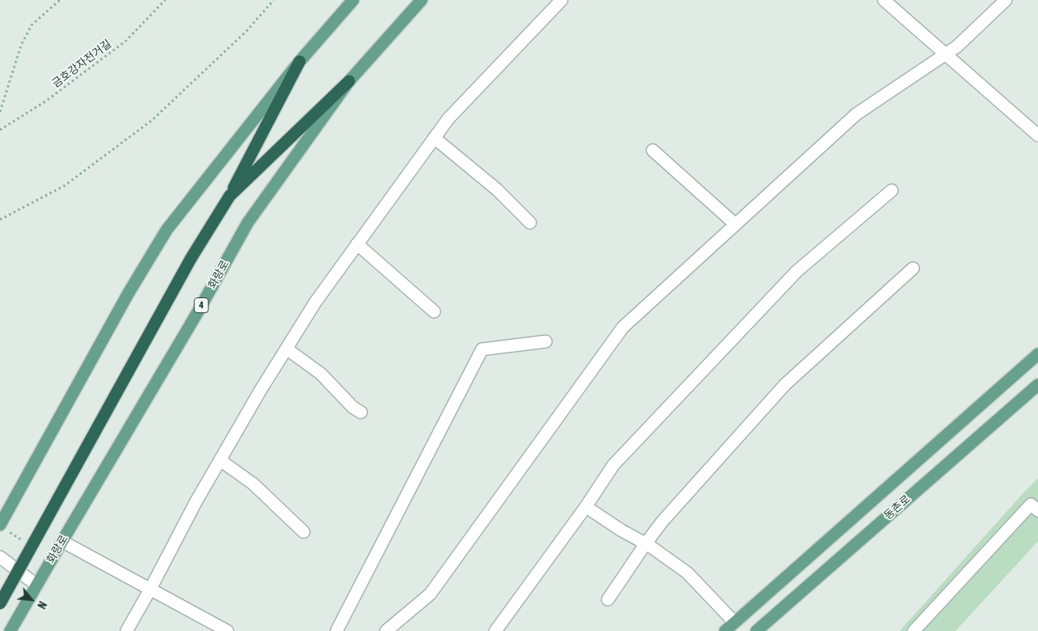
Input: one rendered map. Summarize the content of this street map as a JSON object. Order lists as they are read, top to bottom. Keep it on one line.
{"streets":{"main road":["화랑로","4","동촌로"],"path":["금호강자전거길"]},"north":"bottom right"}
